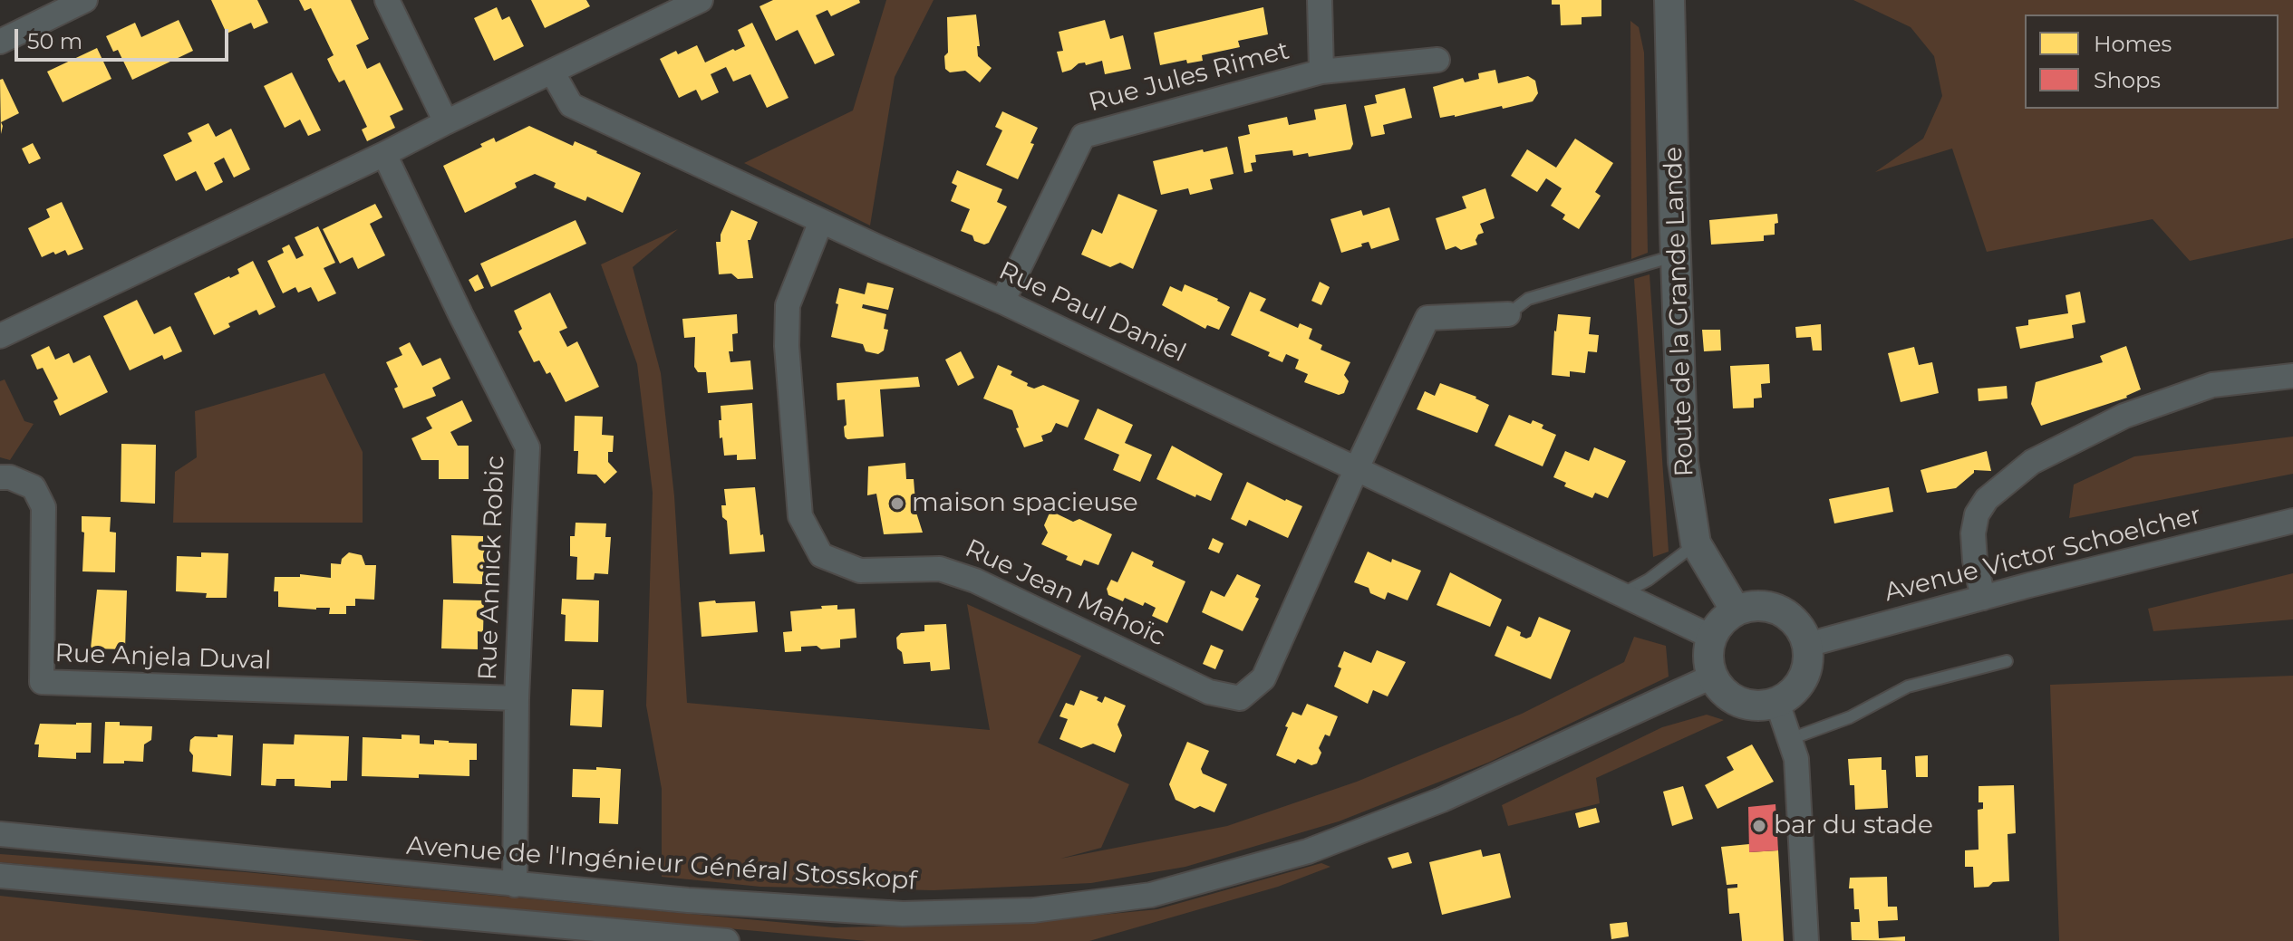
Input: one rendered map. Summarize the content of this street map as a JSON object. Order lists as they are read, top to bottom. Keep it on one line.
{"streets":{"street":["Rue Jules Rimet","Route de la Grande Lande","Rue Paul Daniel","Avenue Victor Schoelcher","Rue Annick Robic","Rue Jean Mahoïc","Rue Anjela Duval","Avenue de l'Ingénieur Général Stosskopf"]},"crossings":[["Rue Jules Rimet","Rue Paul Daniel"],["Route de la Grande Lande","Rue Paul Daniel"],["Route de la Grande Lande","Avenue Victor Schoelcher"],["Route de la Grande Lande","Avenue de l'Ingénieur Général Stosskopf"],["Rue Paul Daniel","Avenue Victor Schoelcher"],["Rue Paul Daniel","Rue Jean Mahoïc"],["Rue Paul Daniel","Avenue de l'Ingénieur Général Stosskopf"],["Avenue Victor Schoelcher","Avenue de l'Ingénieur Général Stosskopf"],["Rue Annick Robic","Rue Anjela Duval"],["Rue Annick Robic","Avenue de l'Ingénieur Général Stosskopf"]],"places":["maison spacieuse","bar du stade"],"legend":["Homes","Shops"],"scale_bar":"50 m"}
